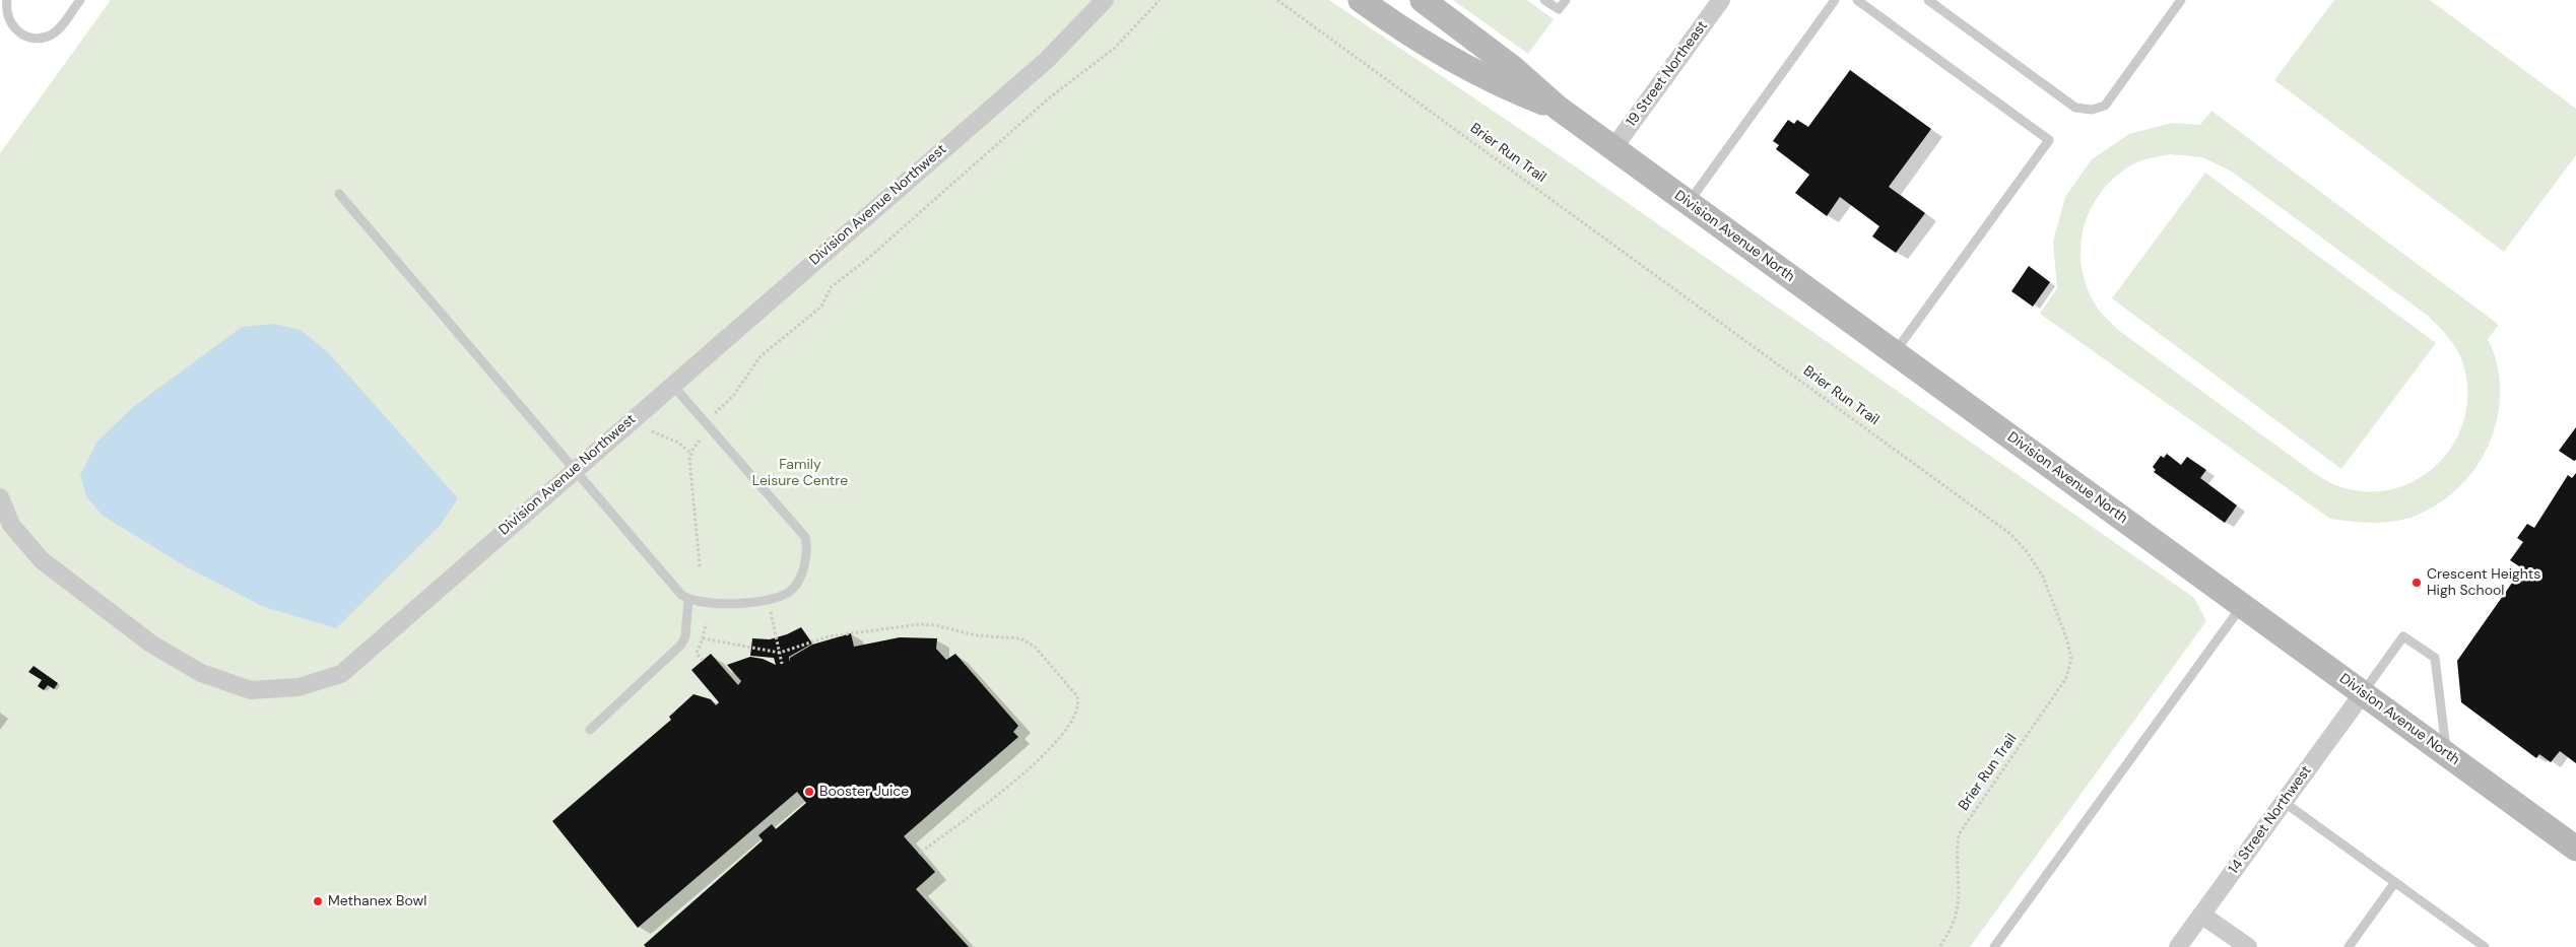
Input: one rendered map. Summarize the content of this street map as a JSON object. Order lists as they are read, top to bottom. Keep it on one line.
{"streets":{"main road":["Division Avenue North"],"street":["19 Street Northeast","Division Avenue Northwest","14 Street Northwest"],"path":["Brier Run Trail"]},"crossings":[["19 Street Northeast","Division Avenue North"],["Division Avenue North","14 Street Northwest"]],"parks":["Family Leisure Centre"],"places":["Crescent Heights High School","Booster Juice","Methanex Bowl"]}
